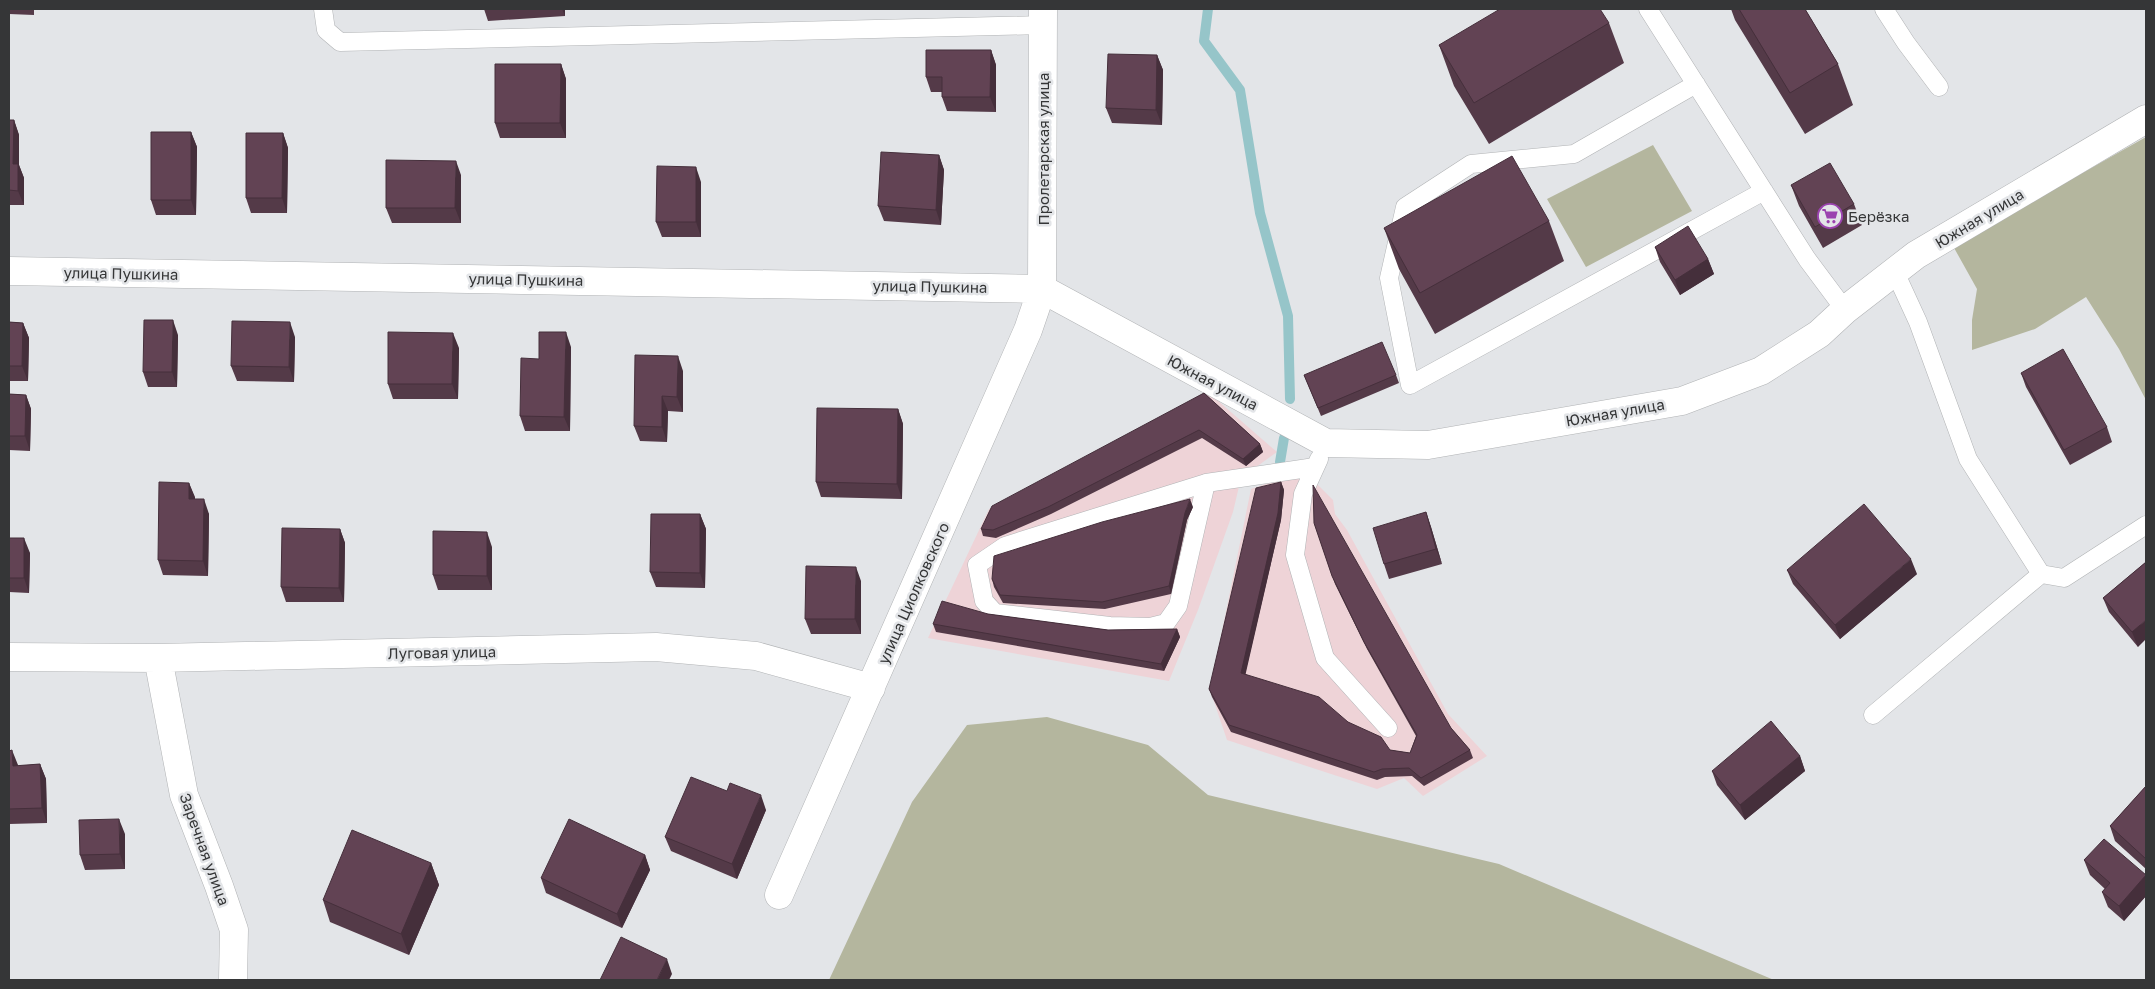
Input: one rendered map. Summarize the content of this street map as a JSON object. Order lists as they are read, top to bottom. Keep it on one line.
{"streets":{"street":["Пролетарская улица","Южная улица","улица Пушкина","улица Циолковского","Луговая улица","Заречная улица"]},"crossings":[["Пролетарская улица","Южная улица"],["Пролетарская улица","улица Пушкина"],["Пролетарская улица","улица Циолковского"],["Южная улица","улица Пушкина"],["Южная улица","улица Циолковского"],["улица Пушкина","улица Циолковского"],["улица Циолковского","Луговая улица"],["Луговая улица","Заречная улица"]],"places":{"supermarket":["Берёзка"]}}
